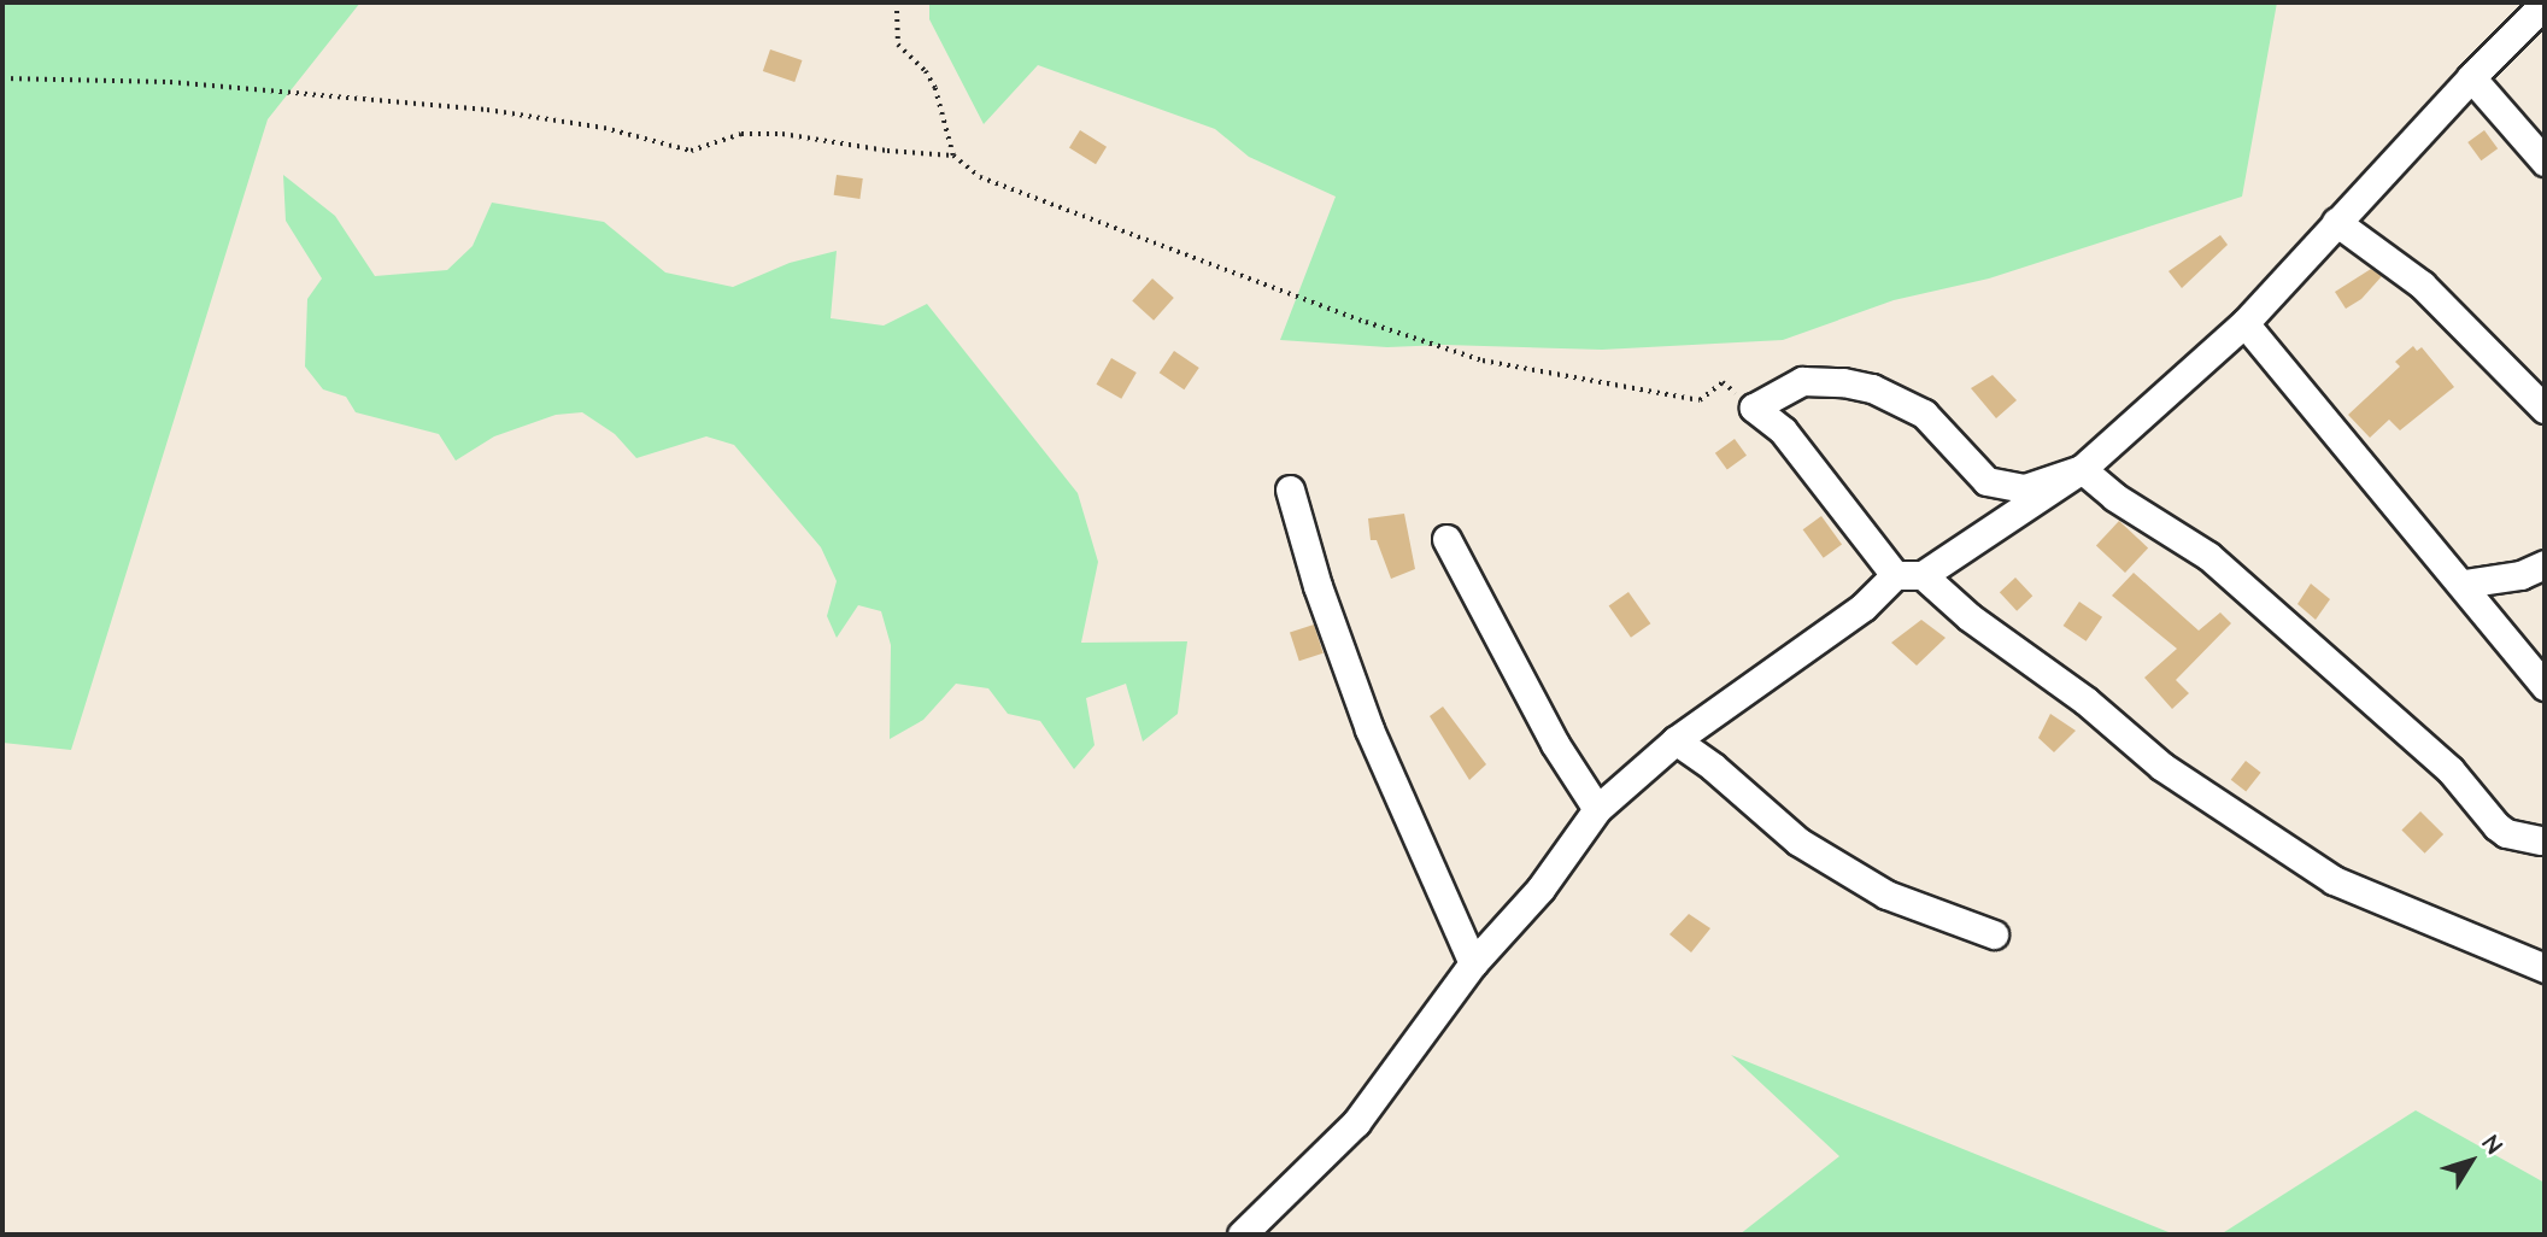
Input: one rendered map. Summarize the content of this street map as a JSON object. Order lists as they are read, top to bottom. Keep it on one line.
{"north":"top right"}
